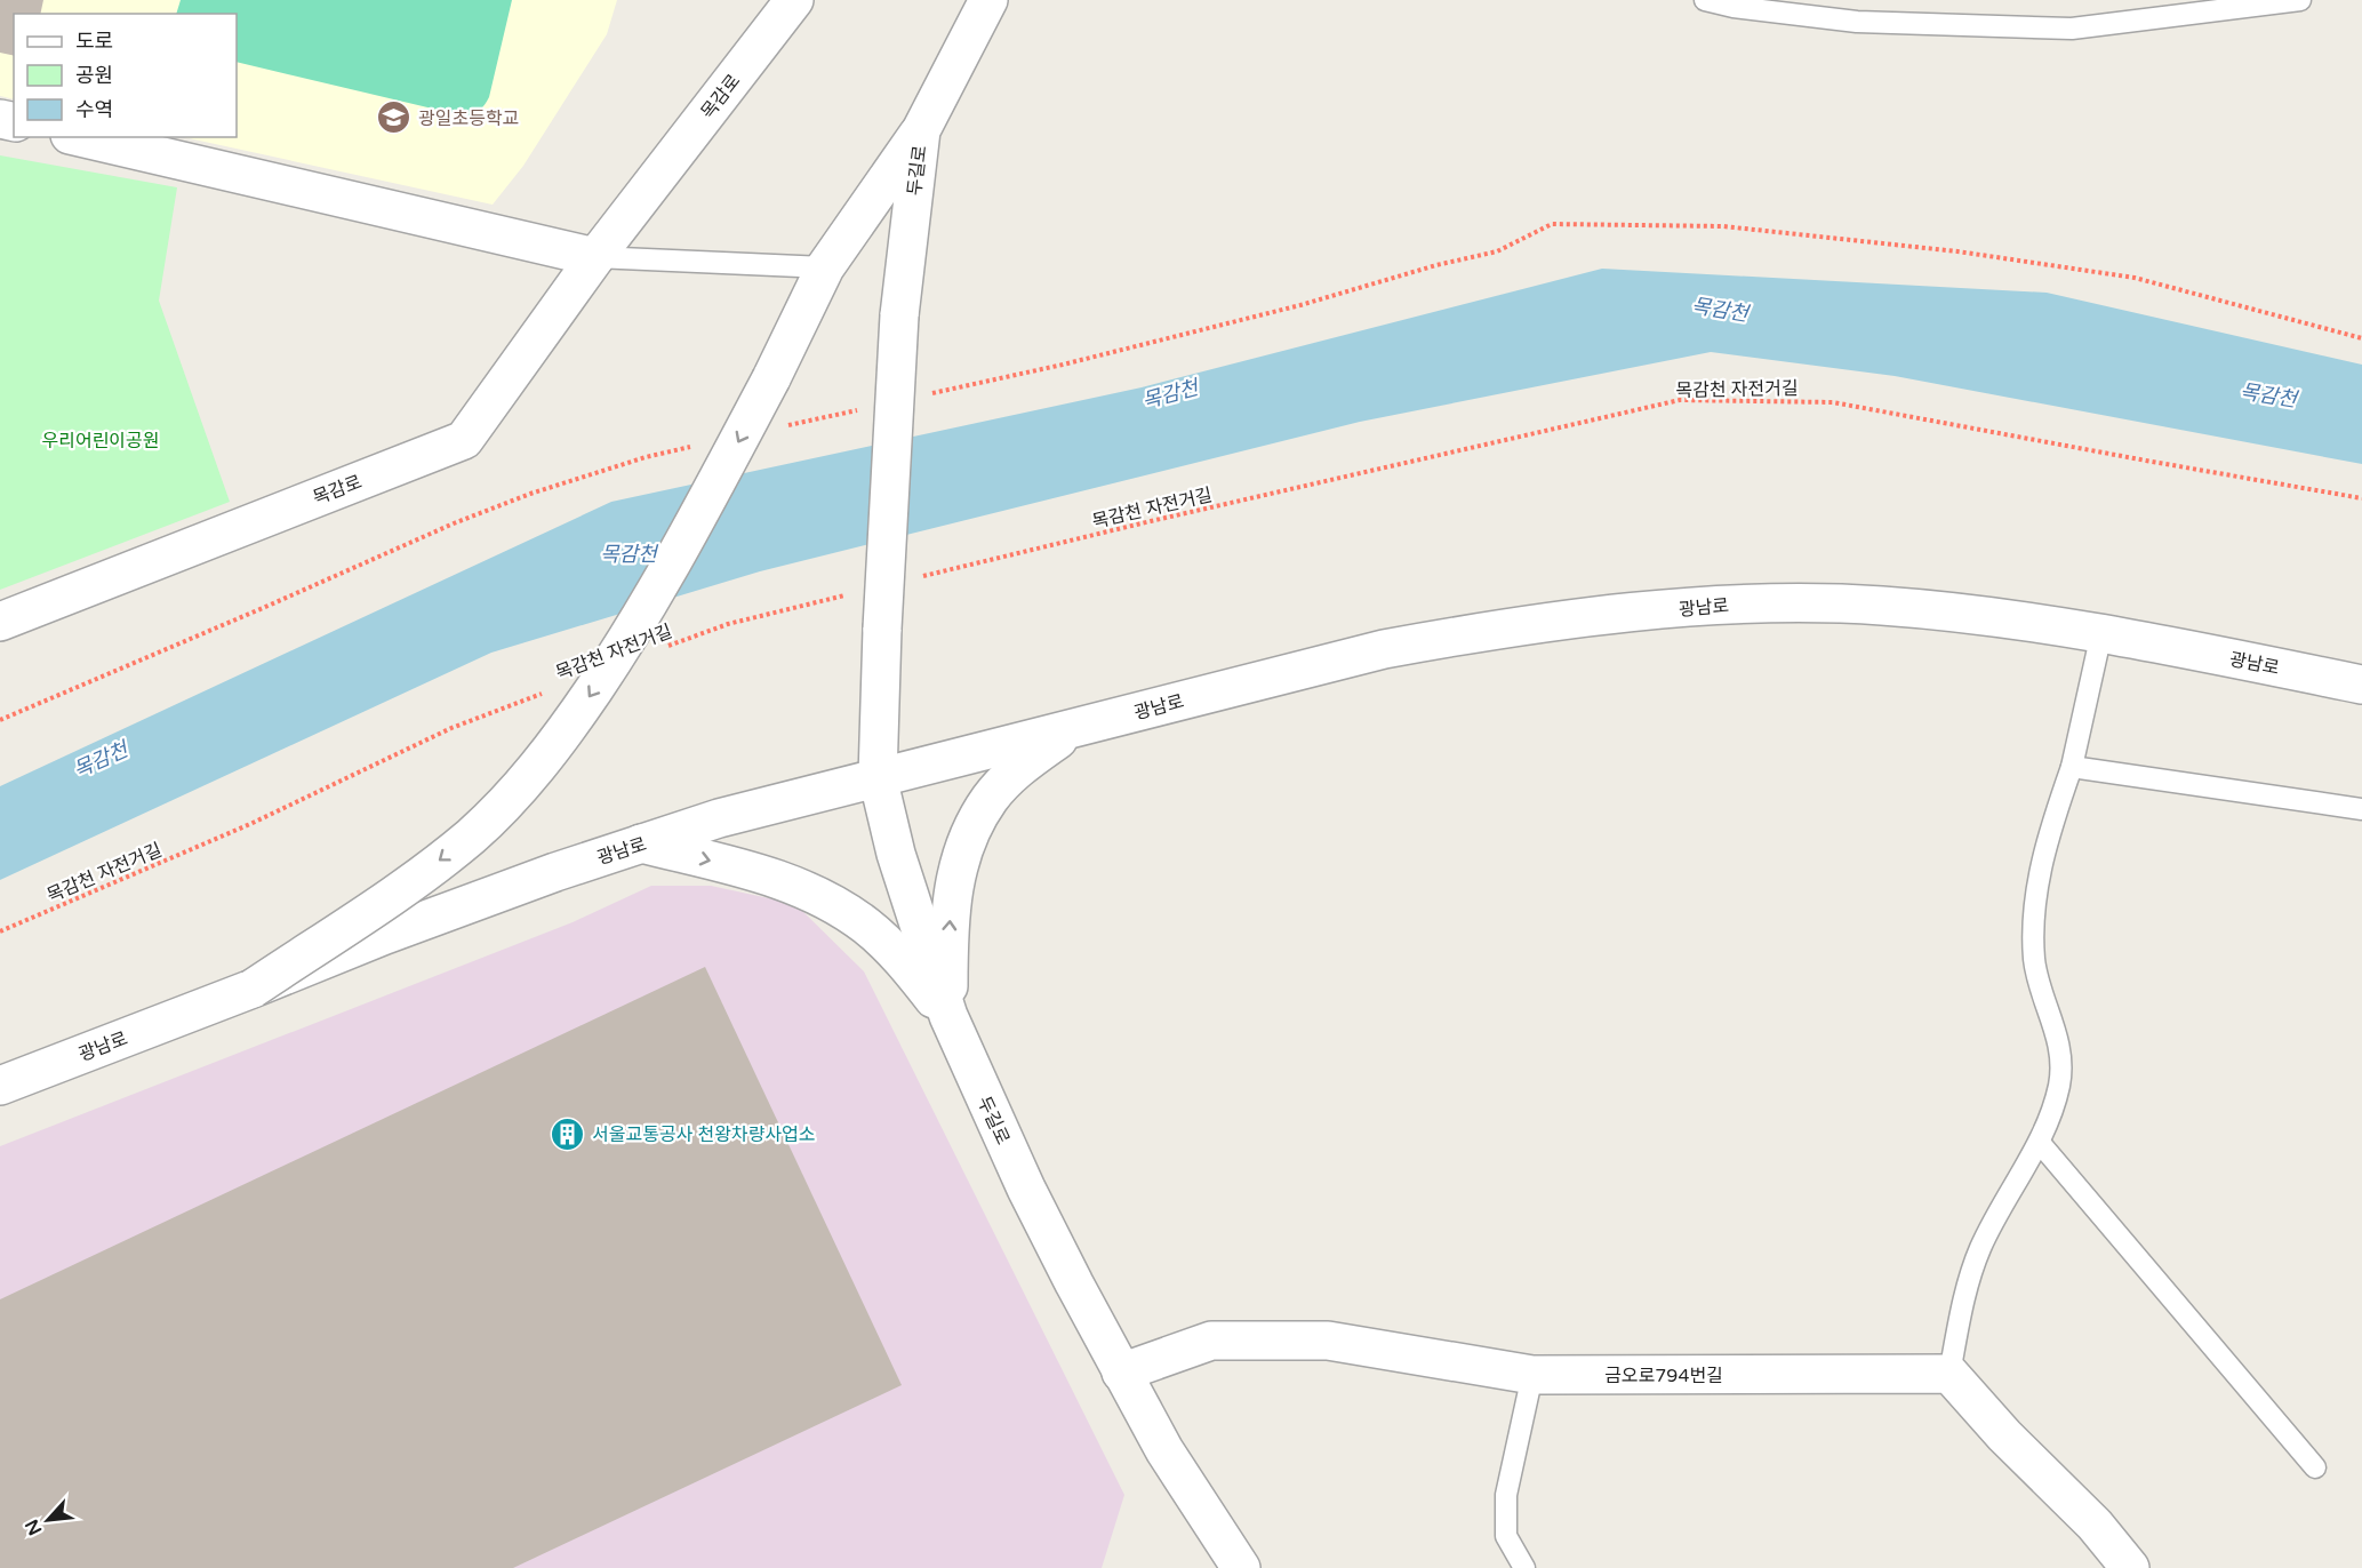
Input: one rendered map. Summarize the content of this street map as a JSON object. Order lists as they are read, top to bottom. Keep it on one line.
{"streets":{"street":["목감로","두길로","광남로","금오로794번길"],"path":["목감천 자전거길"]},"crossings":[["두길로","광남로"],["두길로","금오로794번길"]],"water":["목감천"],"parks":["우리어린이공원"],"places":{"school or university":["광일초등학교"],"building":["서울교통공사 천왕차량사업소"]},"legend":["도로","공원","수역"],"north":"bottom left"}
